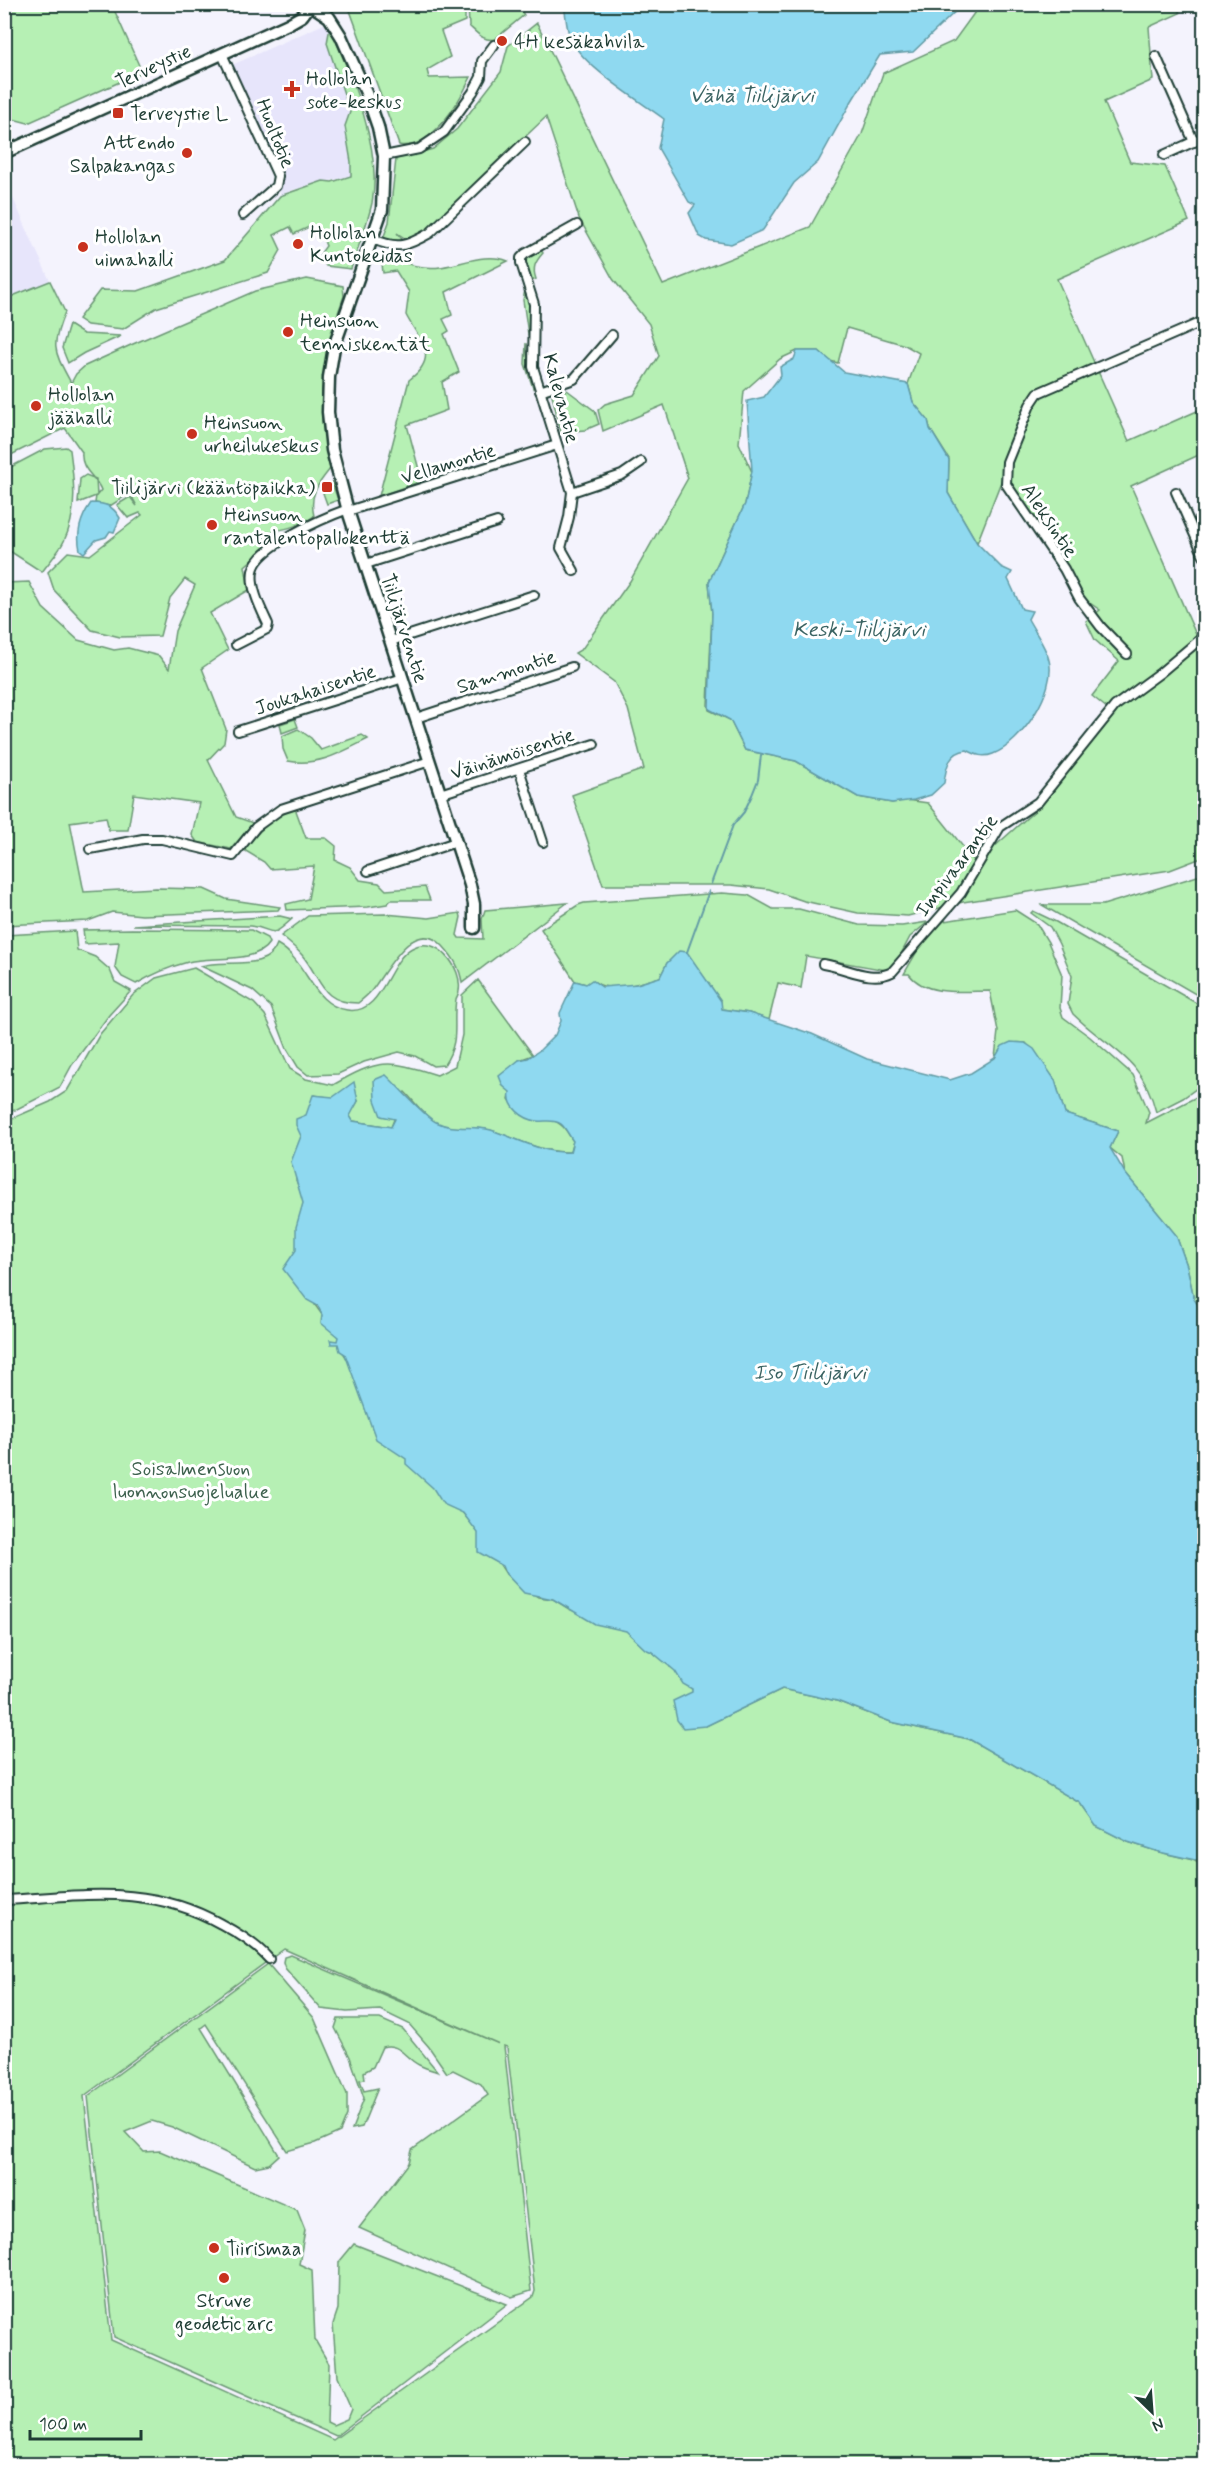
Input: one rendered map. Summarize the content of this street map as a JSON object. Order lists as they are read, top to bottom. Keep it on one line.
{"streets":{"street":["Terveystie","Huoltotie","Kalevantie","Vellamontie","Aleksintie","Tiilijärventie","Sammontie","Joukahaisentie","Väinämöisentie","Impivaarantie"]},"crossings":[["Terveystie","Huoltotie"],["Terveystie","Tiilijärventie"],["Kalevantie","Vellamontie"],["Vellamontie","Tiilijärventie"],["Tiilijärventie","Sammontie"],["Tiilijärventie","Joukahaisentie"],["Tiilijärventie","Väinämöisentie"]],"water":["Vähä Tiilijärvi","Keski-Tiilijärvi","Iso Tiilijärvi"],"parks":["Soisalmensuon luonnonsuojelualue"],"places":{"other":["4H kesäkahvila","Attendo Salpakangas","Hollolan Kuntokeidas","Hollolan uimahalli","Heinsuon tenniskentät","Hollolan jäähalli","Heinsuon urheilukeskus","Heinsuon rantalentopallokenttä","Tiirismaa","Struve geodetic arc"],"health":["Hollolan sote-keskus"],"transit":["Terveystie L","Tiilijärvi (kääntöpaikka)"]},"scale_bar":"100 m","north":"bottom right"}
